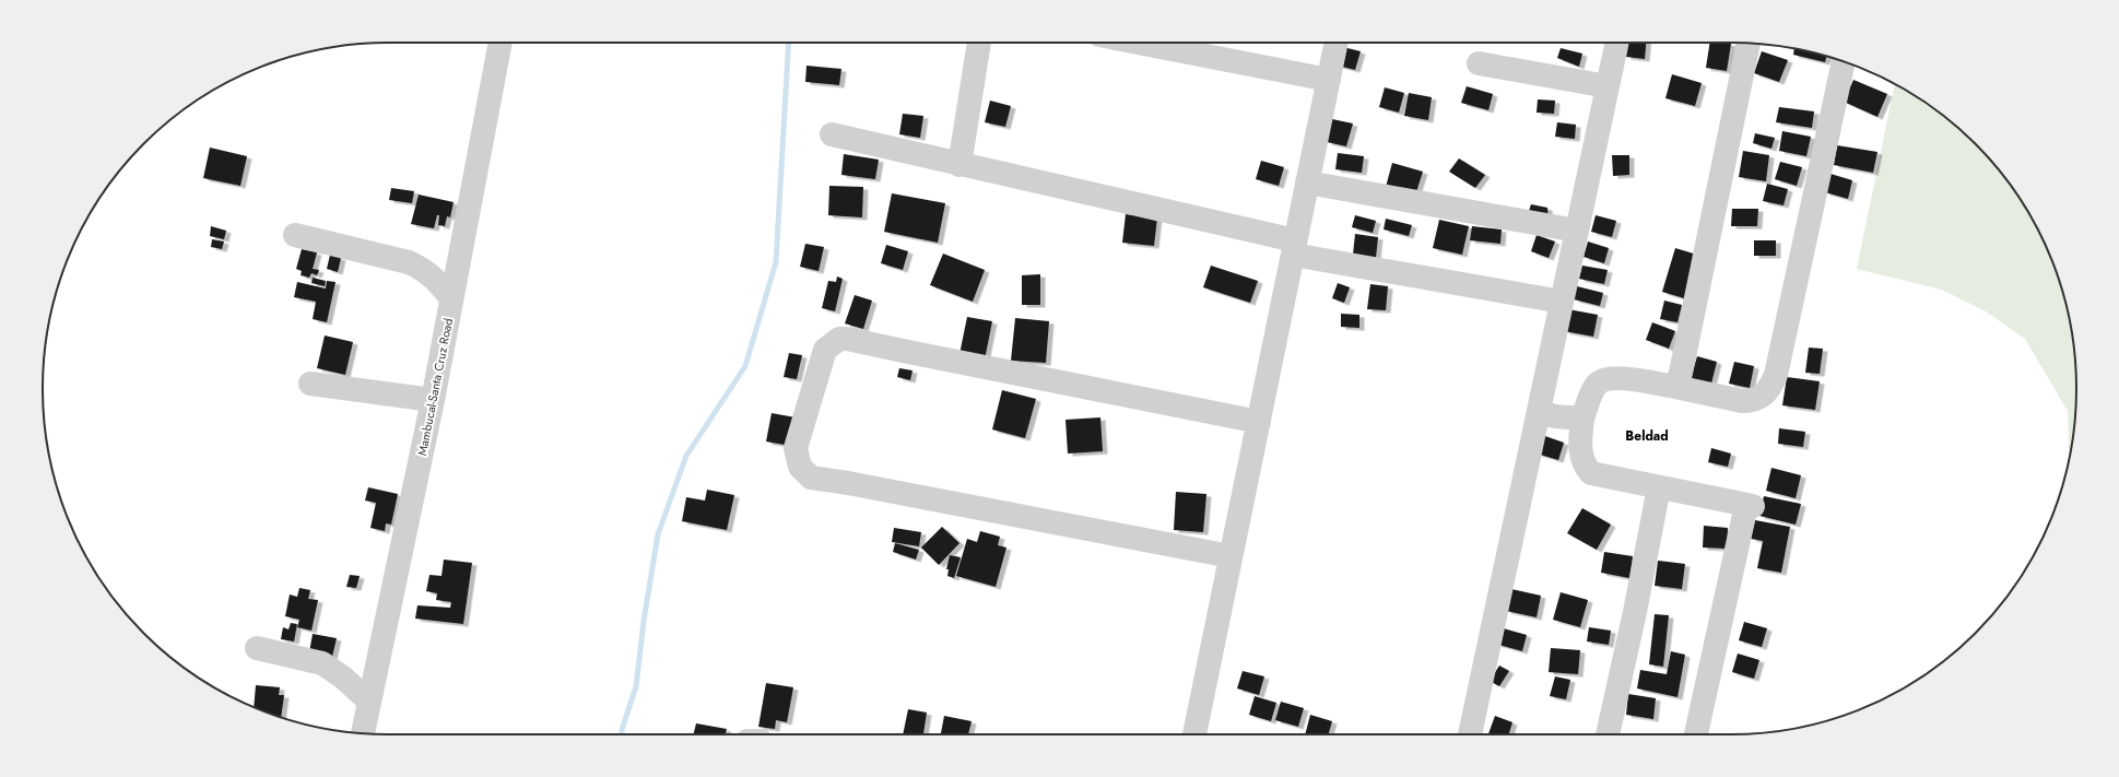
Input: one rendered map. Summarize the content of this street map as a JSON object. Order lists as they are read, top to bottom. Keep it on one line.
{"streets":{"street":["Mambucal-Santa Cruz Road"]},"districts":["Beldad"]}
